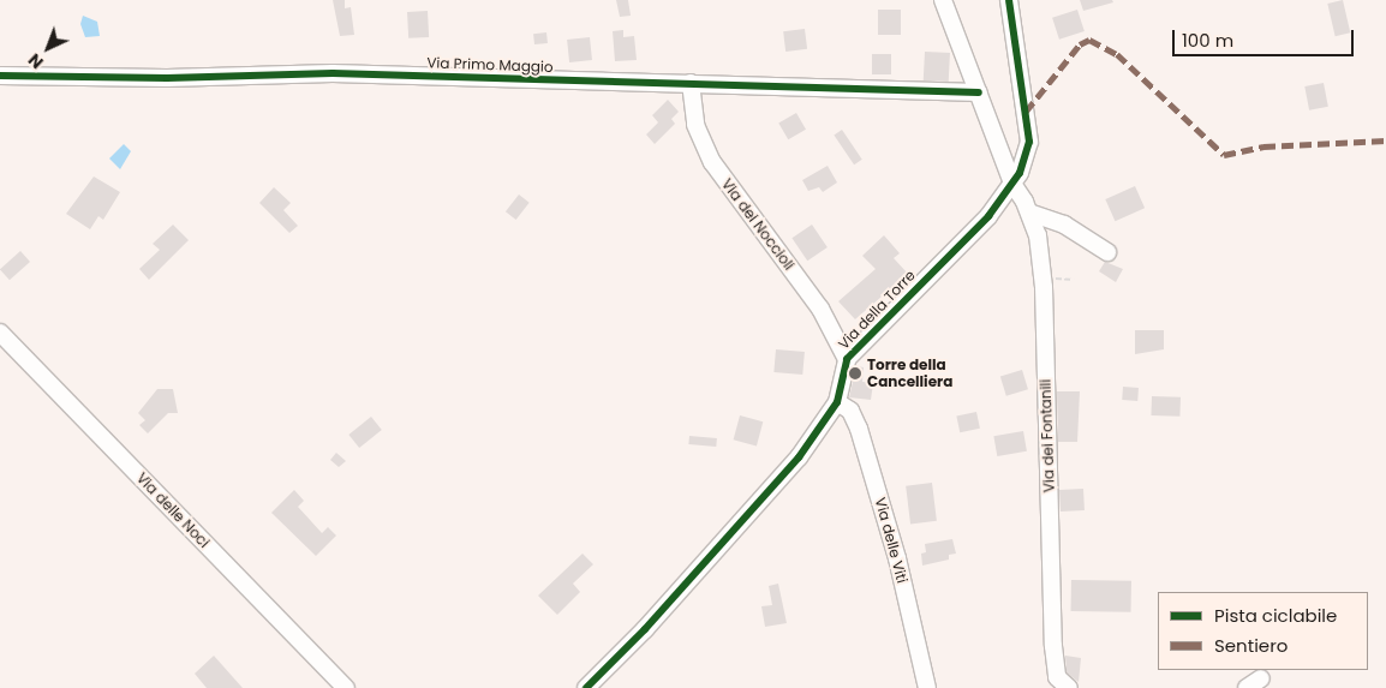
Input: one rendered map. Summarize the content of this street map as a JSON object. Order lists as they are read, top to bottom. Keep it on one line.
{"streets":{"street":["Via Primo Maggio","Via dei Noccioli","Via della Torre","Via dei Fontanili","Via delle Noci","Via delle Viti"]},"crossings":[["Via Primo Maggio","Via dei Noccioli"],["Via dei Noccioli","Via della Torre"],["Via della Torre","Via dei Fontanili"],["Via della Torre","Via delle Viti"]],"places":["Torre della Cancelliera"],"legend":["Pista ciclabile","Sentiero"],"scale_bar":"100 m","north":"bottom left"}
